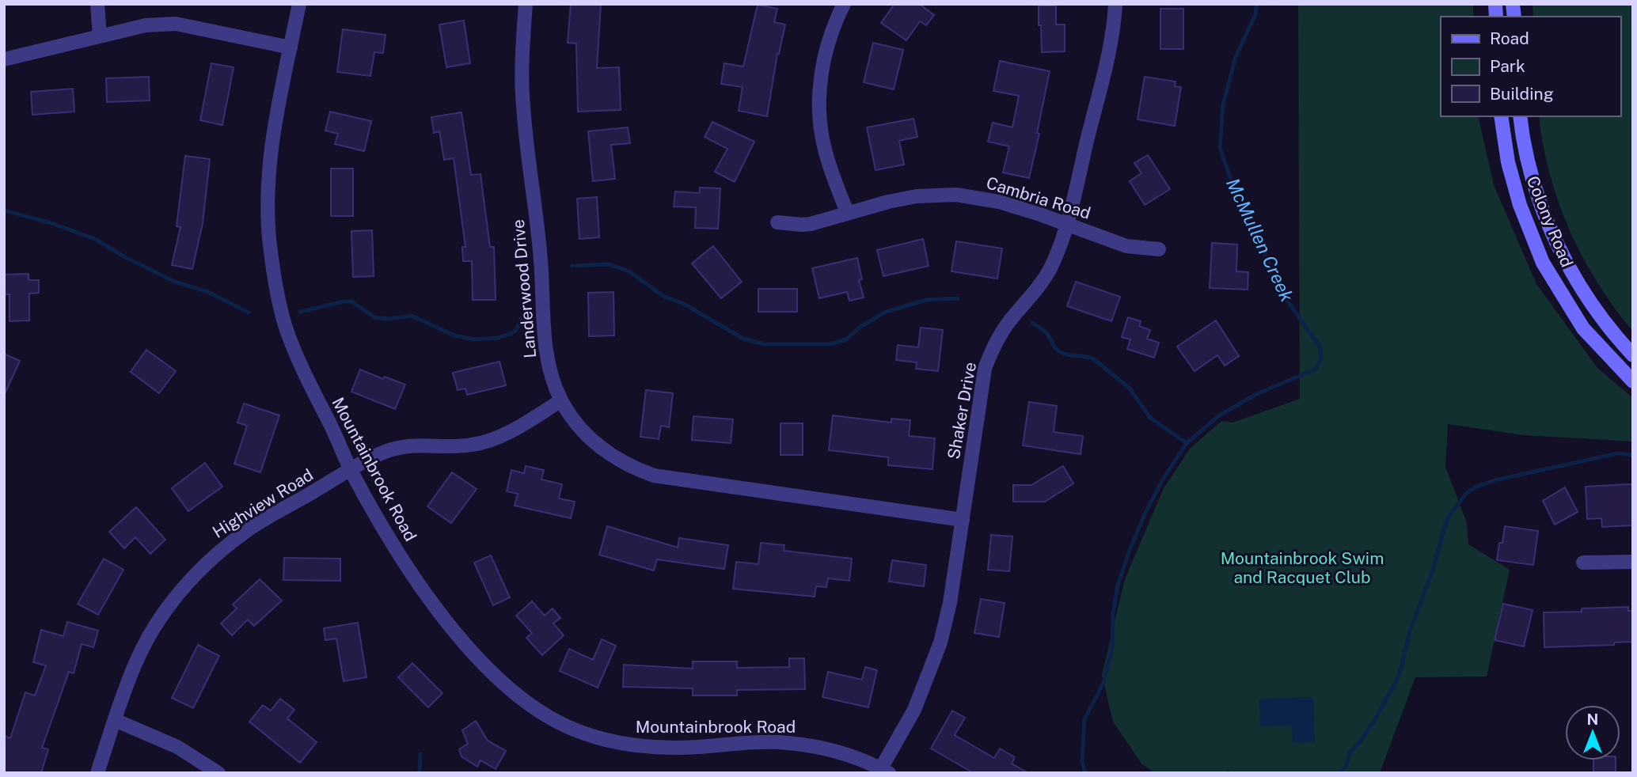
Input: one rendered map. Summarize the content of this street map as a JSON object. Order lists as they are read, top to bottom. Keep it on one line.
{"streets":{"main road":["Colony Road"],"street":["Cambria Road","Landerwood Drive","Shaker Drive","Mountainbrook Road","Highview Road"]},"crossings":[["Cambria Road","Shaker Drive"],["Landerwood Drive","Shaker Drive"],["Landerwood Drive","Highview Road"],["Shaker Drive","Mountainbrook Road"],["Mountainbrook Road","Highview Road"]],"water":["McMullen Creek"],"parks":["Mountainbrook Swim and Racquet Club"],"legend":["Road","Park","Building"],"north":"top"}
